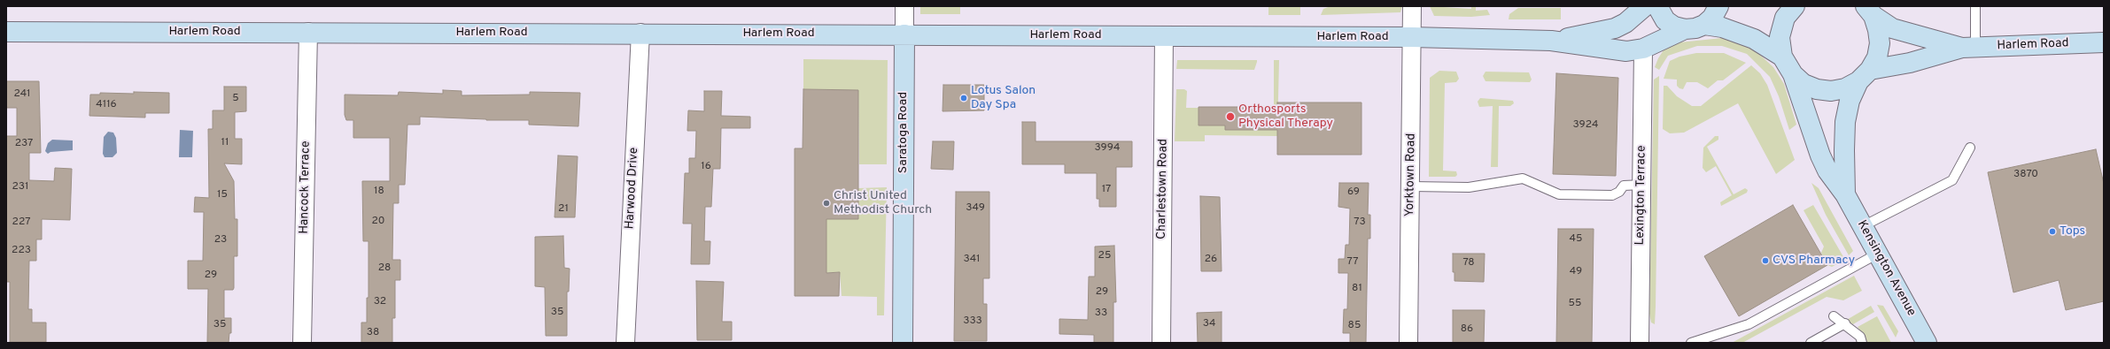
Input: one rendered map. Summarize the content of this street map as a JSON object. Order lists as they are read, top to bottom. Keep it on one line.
{"streets":{"main road":["Harlem Road","Saratoga Road","Kensington Avenue"],"street":["Yorktown Road","Hancock Terrace","Harwood Drive","Charlestown Road","Lexington Terrace"]},"crossings":[["Harlem Road","Saratoga Road"],["Harlem Road","Yorktown Road"],["Harlem Road","Hancock Terrace"],["Harlem Road","Harwood Drive"],["Harlem Road","Charlestown Road"],["Harlem Road","Lexington Terrace"],["Harlem Road","Kensington Avenue"]],"places":["Lotus Salon Day Spa","Orthosports Physical Therapy","Christ United Methodist Church","Tops","CVS Pharmacy"],"house_numbers":["241","5","4116","3924","11","237","3994","16","3870","231","17","18","69","15","349","21","20","227","73","45","23","223","25","341","26","77","78","28","49","29","81","29","32","55","35","33","333","34","35","85","86","38"]}
